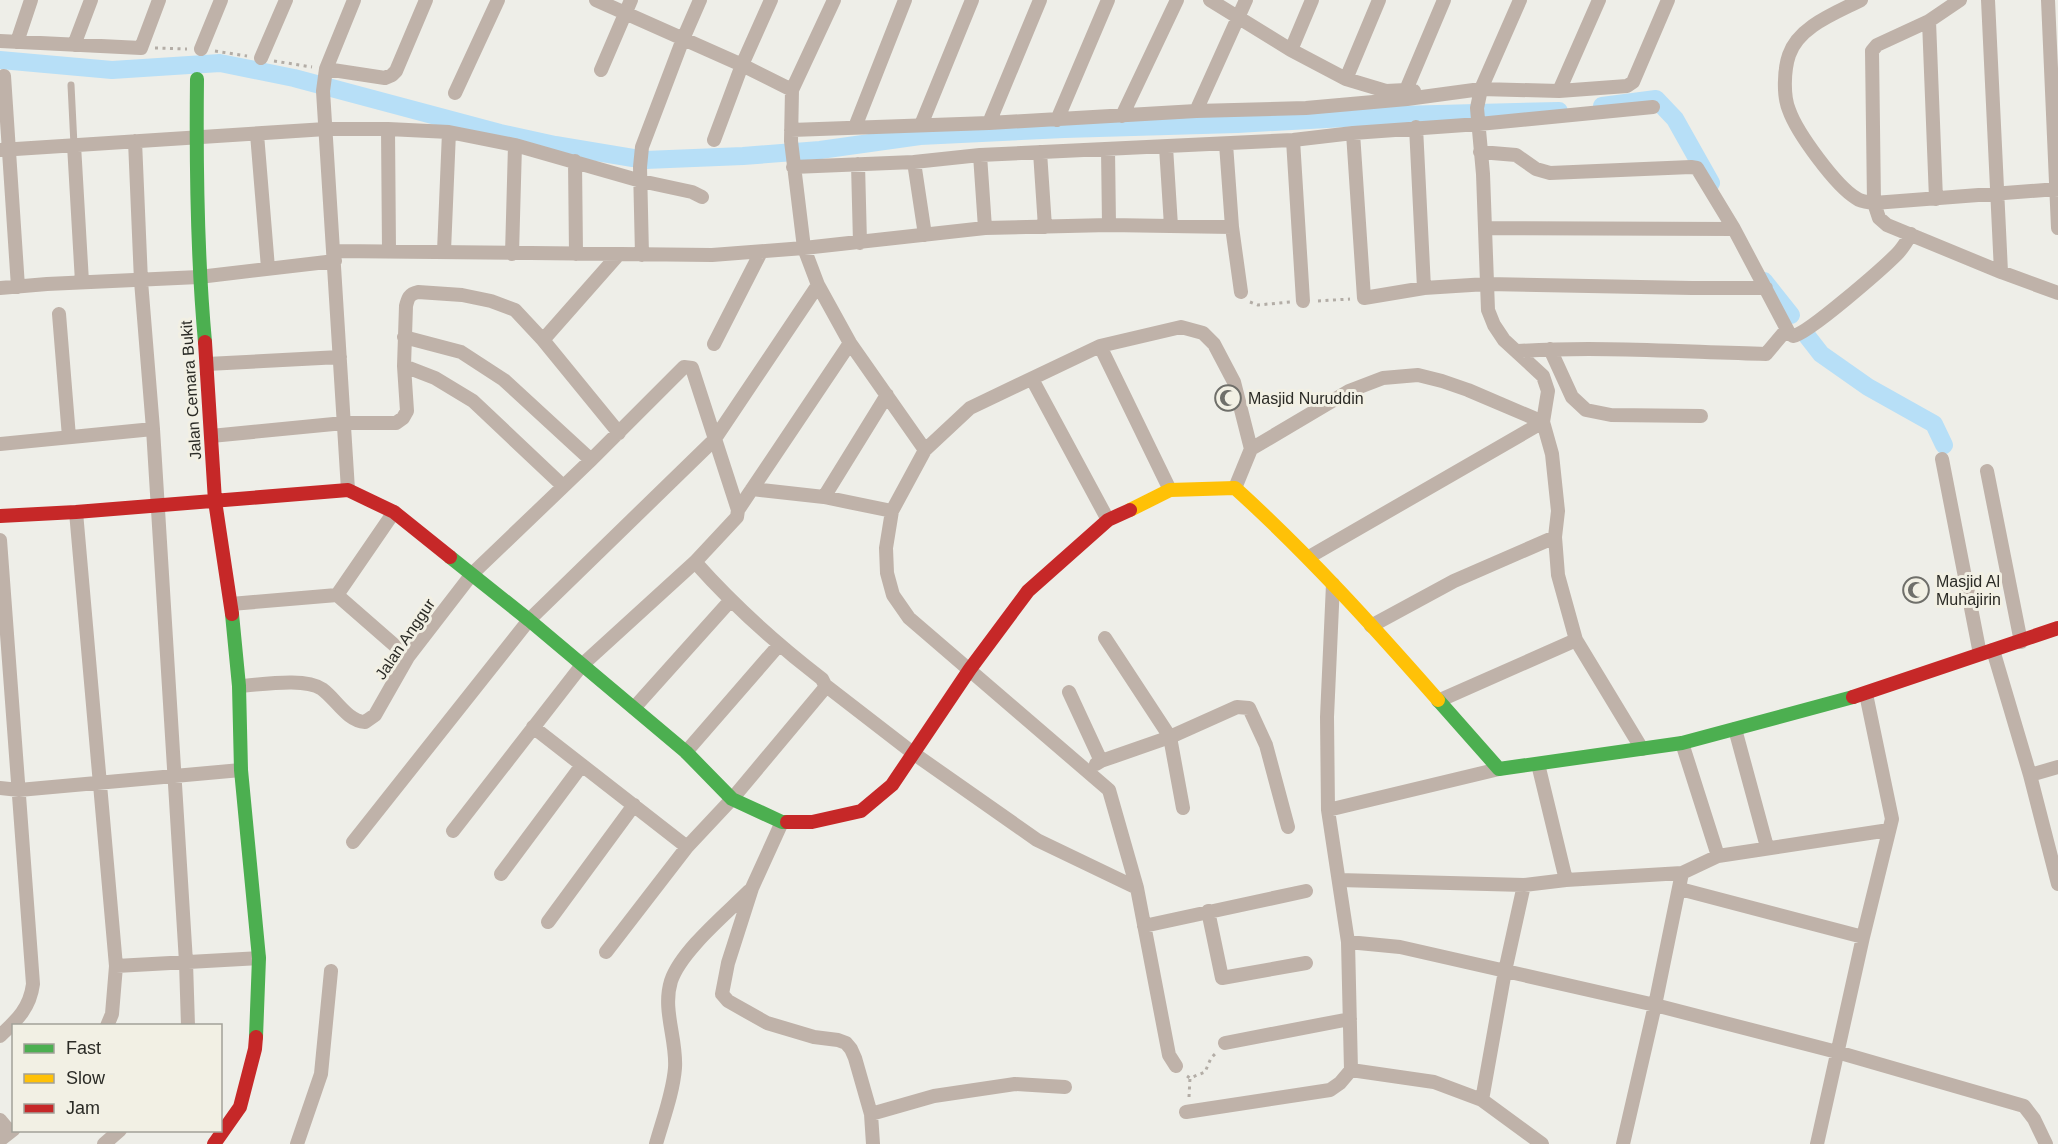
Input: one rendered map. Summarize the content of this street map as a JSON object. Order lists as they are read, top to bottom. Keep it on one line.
{"streets":{"street":["Jalan Cemara Bukit","Jalan Anggur"]},"crossings":[["Jalan Cemara Bukit","Jalan Anggur"]],"places":{"mosque":["Masjid Nuruddin","Masjid Al Muhajirin"]},"legend":["Fast","Slow","Jam"]}
